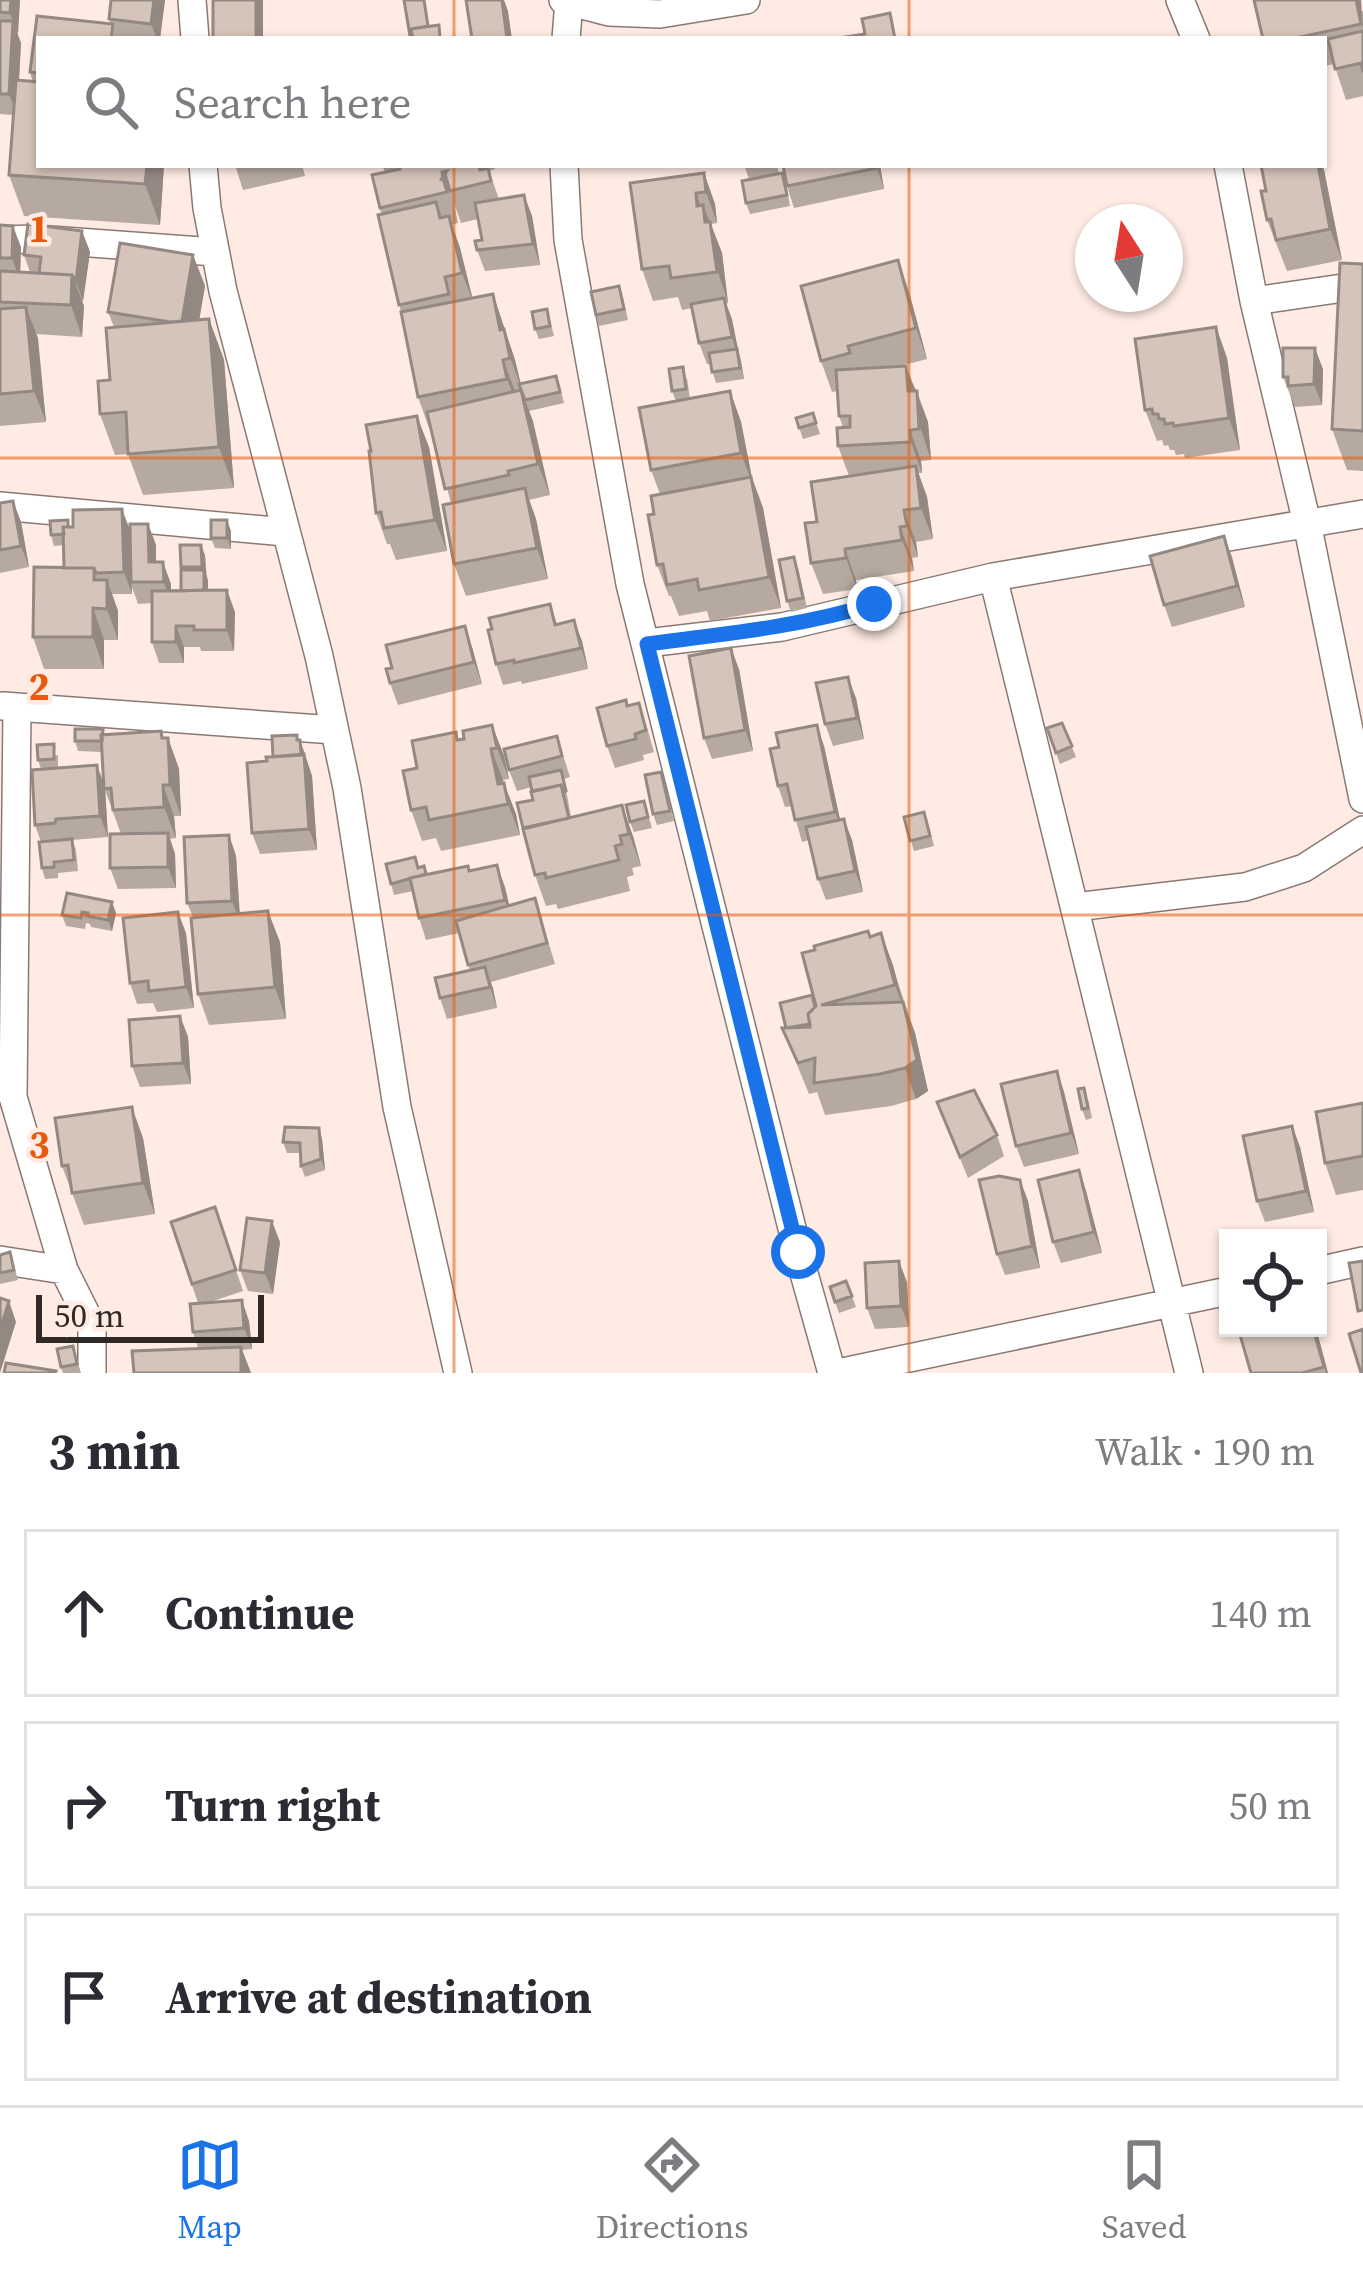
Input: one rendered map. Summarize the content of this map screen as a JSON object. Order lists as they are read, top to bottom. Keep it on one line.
{"scale_bar":"50 m","north":"top","page":{"search":"Search here","scale":"50 m","heading":["3 min","Walk · 190 m"],"list":[["Continue","140 m"],["Turn right","50 m"],"Arrive at destination"],"nav":["Map","Directions","Saved"]},"grid":{"rows":["1","2","3"]}}
